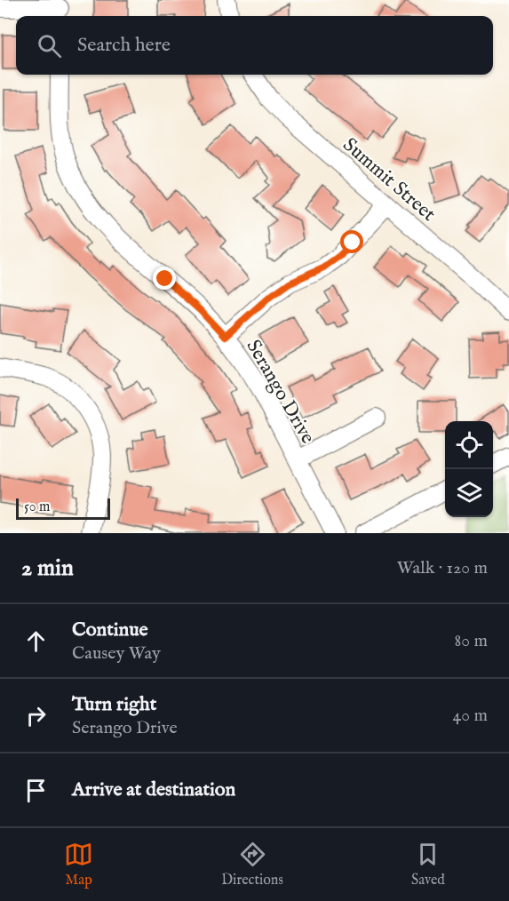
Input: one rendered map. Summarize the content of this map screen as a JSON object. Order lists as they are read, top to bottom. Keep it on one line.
{"streets":{"street":["Summit Street","Serango Drive"]},"scale_bar":"50 m","page":{"search":"Search here","scale":"50 m","heading":["2 min","Walk · 120 m"],"list":[["Continue","Causey Way","80 m"],["Turn right","Serango Drive","40 m"],"Arrive at destination"],"nav":["Map","Directions","Saved"]}}
